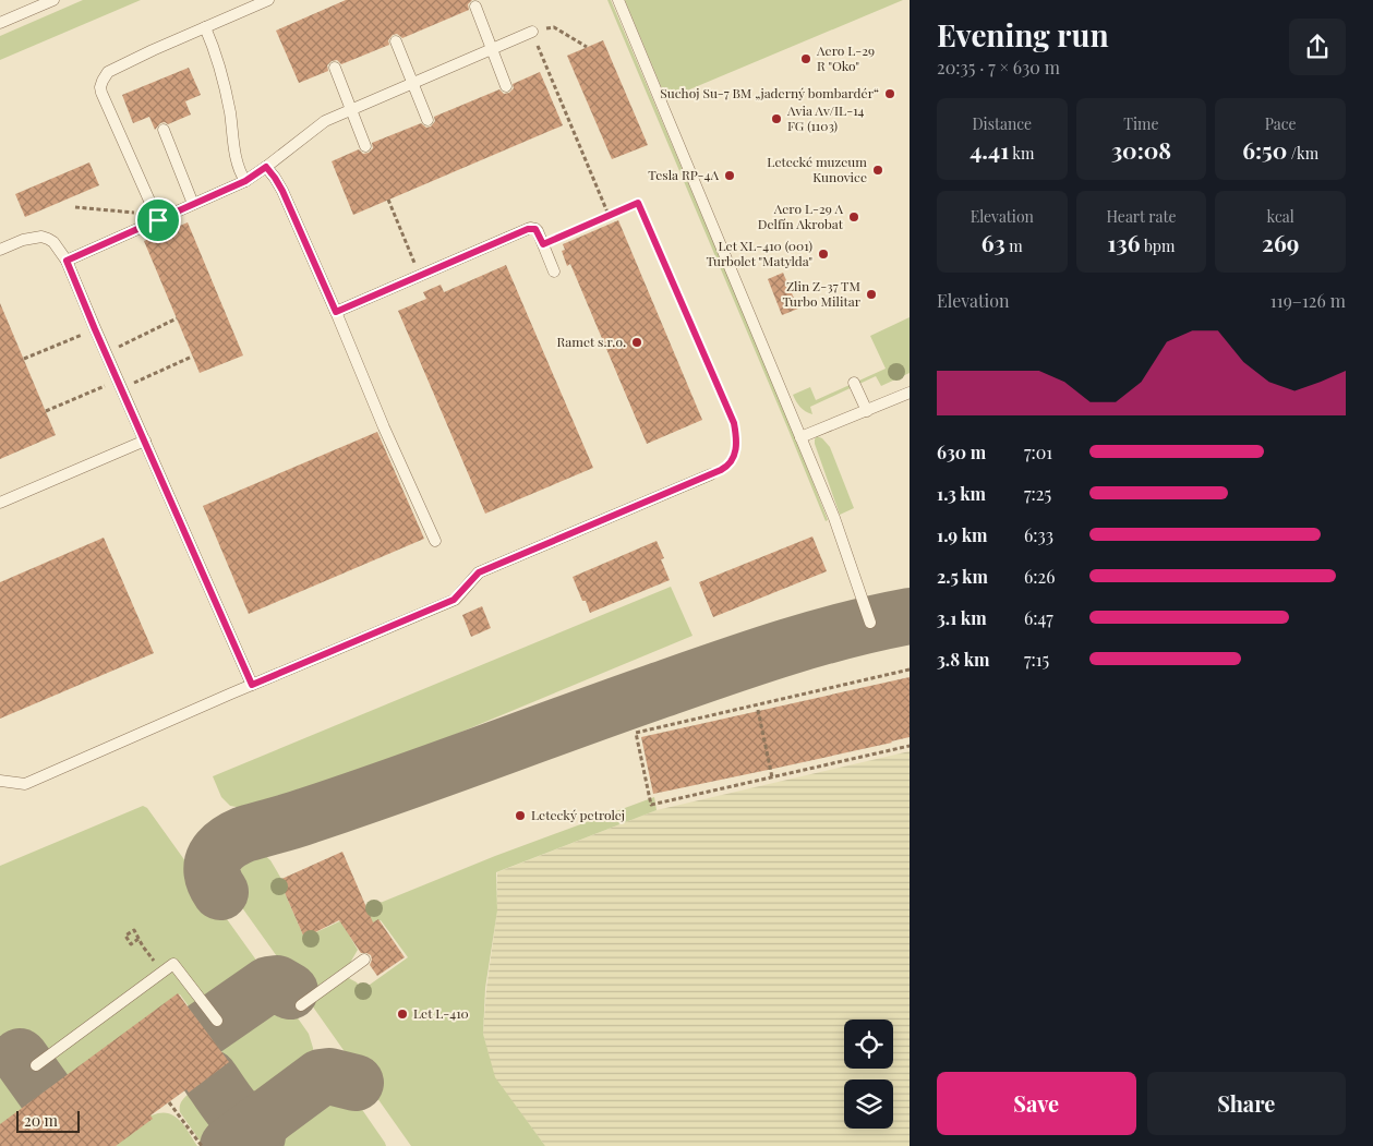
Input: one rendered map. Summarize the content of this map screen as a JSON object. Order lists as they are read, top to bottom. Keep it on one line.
{"places":["Aero L-29 R \"Oko\"","Suchoj Su-7 BM „jaderný bombardér“","Avia Av/IL-14 FG (1103)","Letecké muzeum Kunovice","Tesla RP-4A","Aero L-29 A Delfín Akrobat","Let XL-410 (001) Turbolet \"Matylda\"","Zlin Z-37 TM Turbo Militar","Ramet s.r.o.","Letecký petrolej","Let L-410"],"scale_bar":"20 m","page":{"heading":["Evening run","20:35 · 7 × 630 m"],"stats":[["Distance","4.41 km"],["Time","30:08"],["Pace","6:50 /km"],["Elevation","63 m"],["Heart rate","136 bpm"],["kcal","269"]],"chart":["Elevation","119–126 m"],"list":[{"name":"630 m","note":"7:01"},{"name":"1.3 km","note":"7:25"},{"name":"1.9 km","note":"6:33"},{"name":"2.5 km","note":"6:26"},{"name":"3.1 km","note":"6:47"},{"name":"3.8 km","note":"7:15"}],"buttons":["Save","Share"],"scale":"20 m"}}
